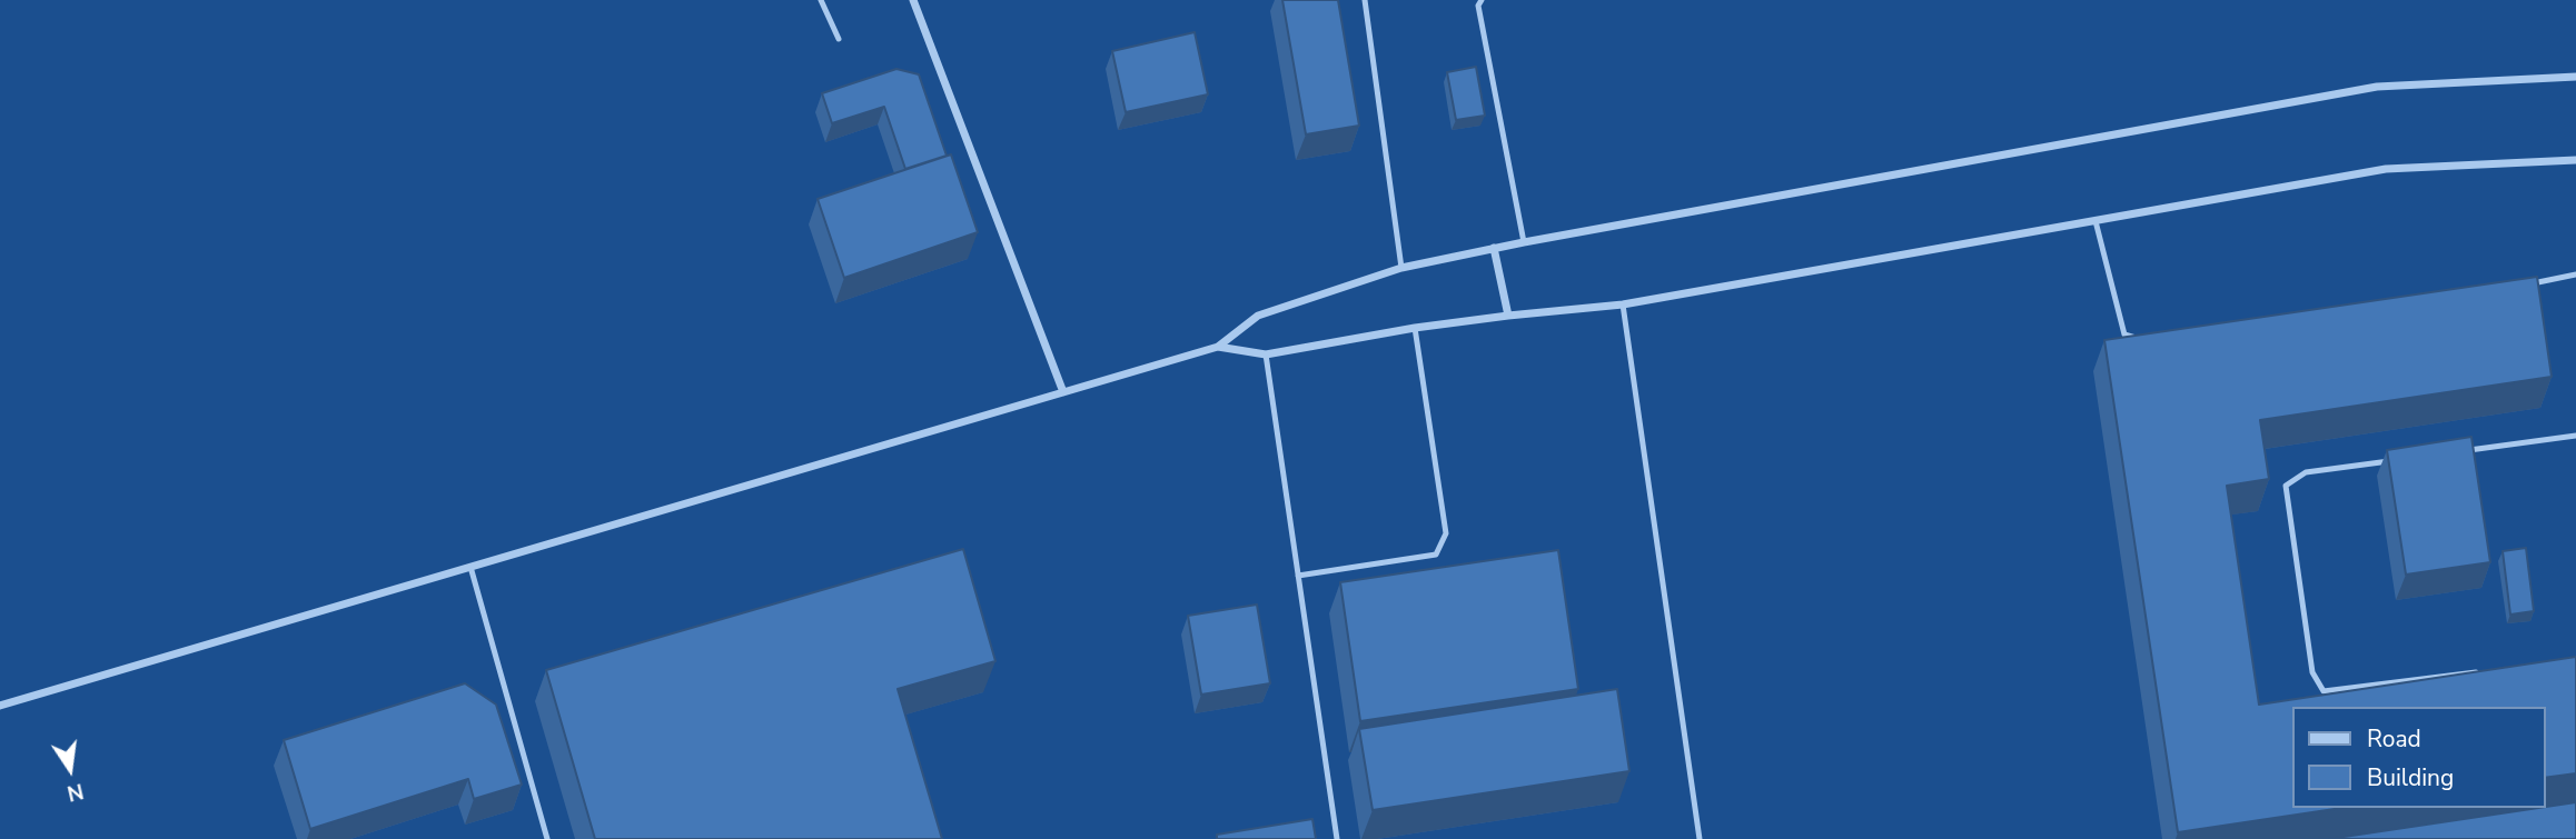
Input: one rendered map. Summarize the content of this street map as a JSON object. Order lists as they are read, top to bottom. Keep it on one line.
{"legend":["Road","Building"],"north":"bottom"}
